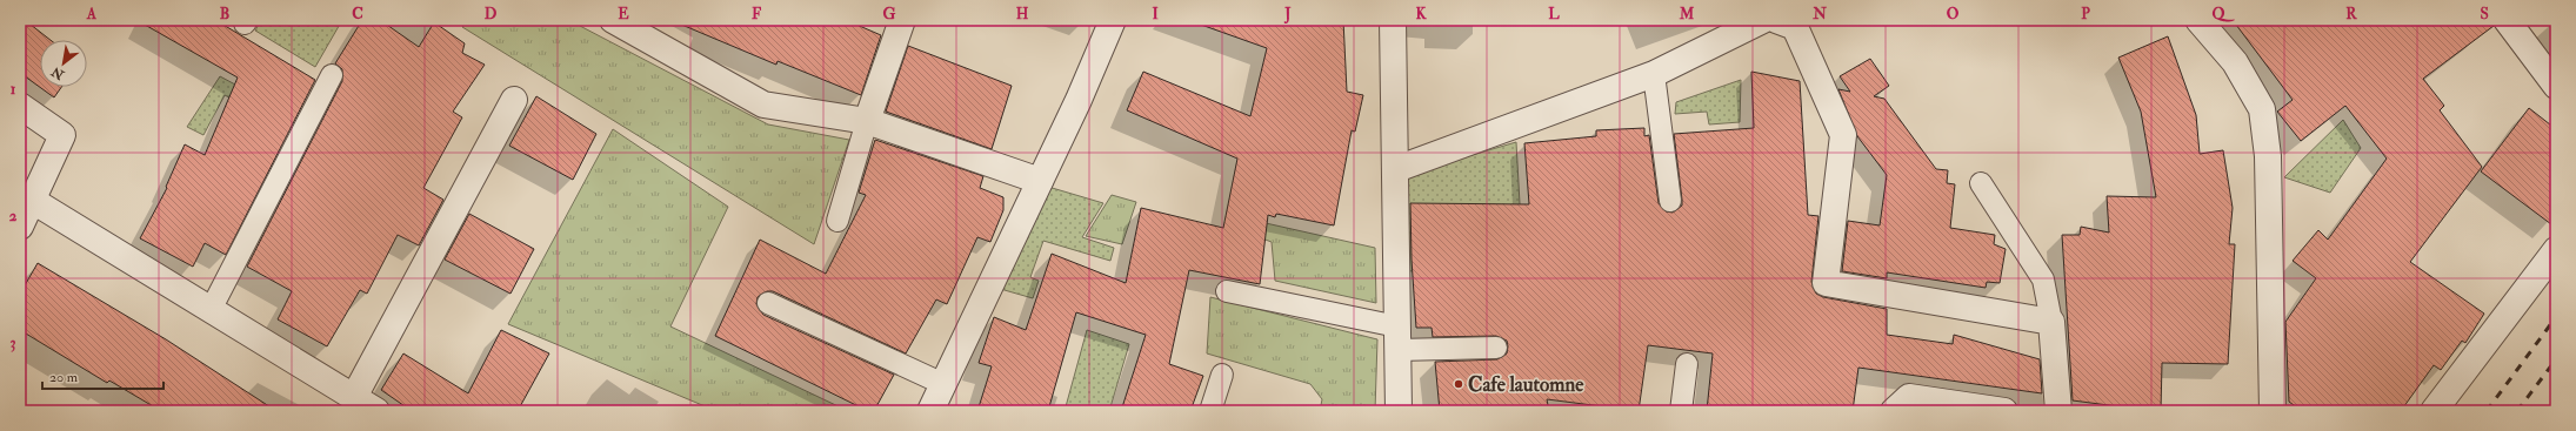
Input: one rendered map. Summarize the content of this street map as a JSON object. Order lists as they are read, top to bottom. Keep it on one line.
{"places":["Cafe lautomne"],"scale_bar":"20 m","north":"bottom left","grid":{"columns":["A","B","C","D","E","F","G","H","I","J","K","L","M","N","O","P","Q","R","S"],"rows":["1","2","3"]}}
